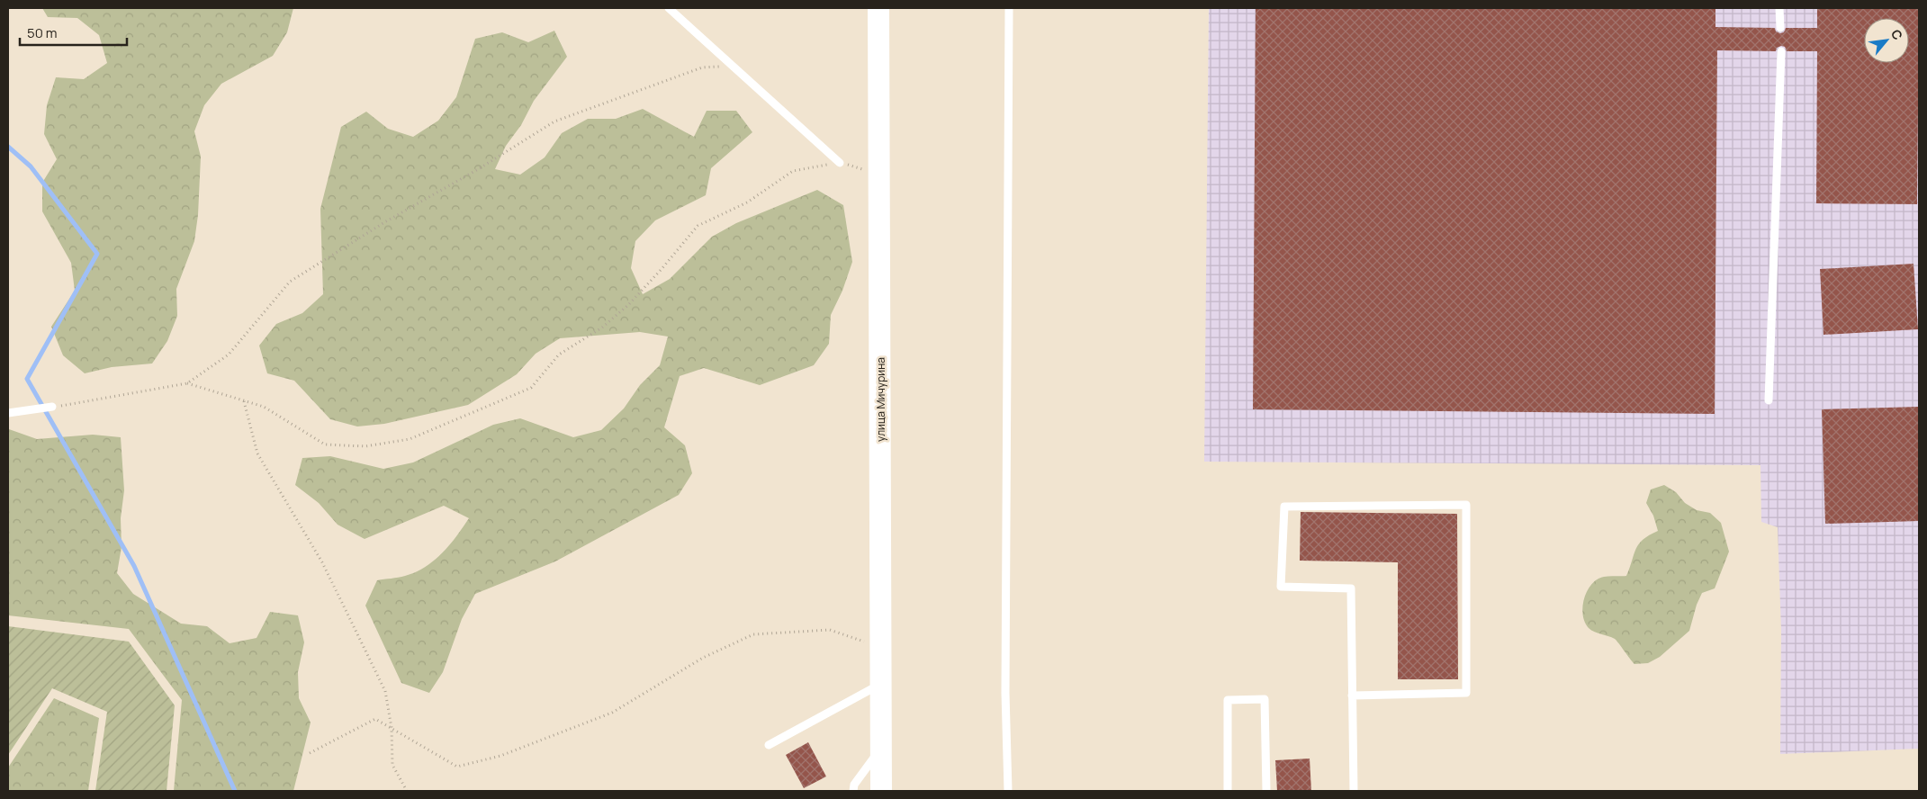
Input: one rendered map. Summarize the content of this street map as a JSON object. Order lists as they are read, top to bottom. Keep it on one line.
{"streets":{"main road":["улица Мичурина"]},"scale_bar":"50 m","north":"top right"}
